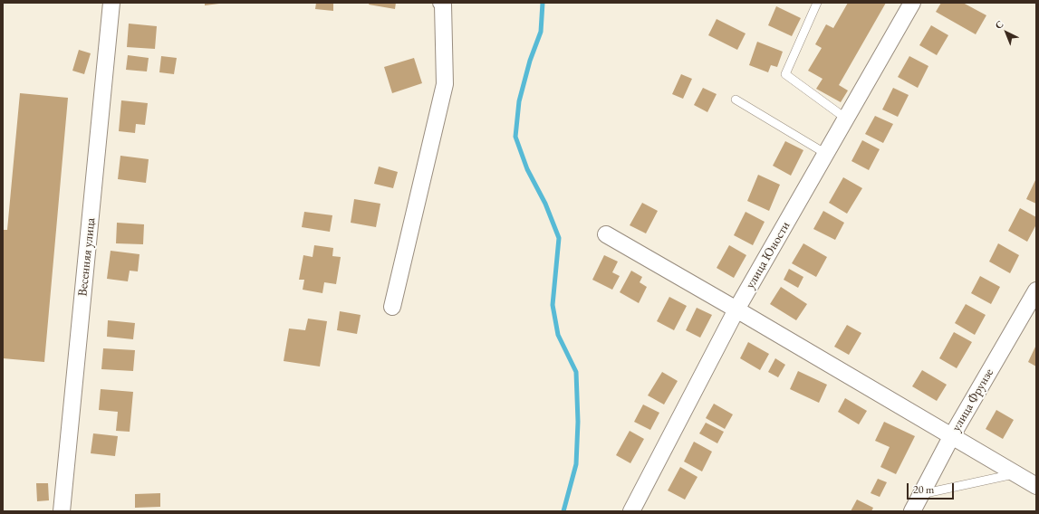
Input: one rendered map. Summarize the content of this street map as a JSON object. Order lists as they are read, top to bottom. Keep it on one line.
{"streets":{"street":["улица Юности","Весенняя улица","улица Фрунзе"]},"scale_bar":"20 m","north":"top left"}
